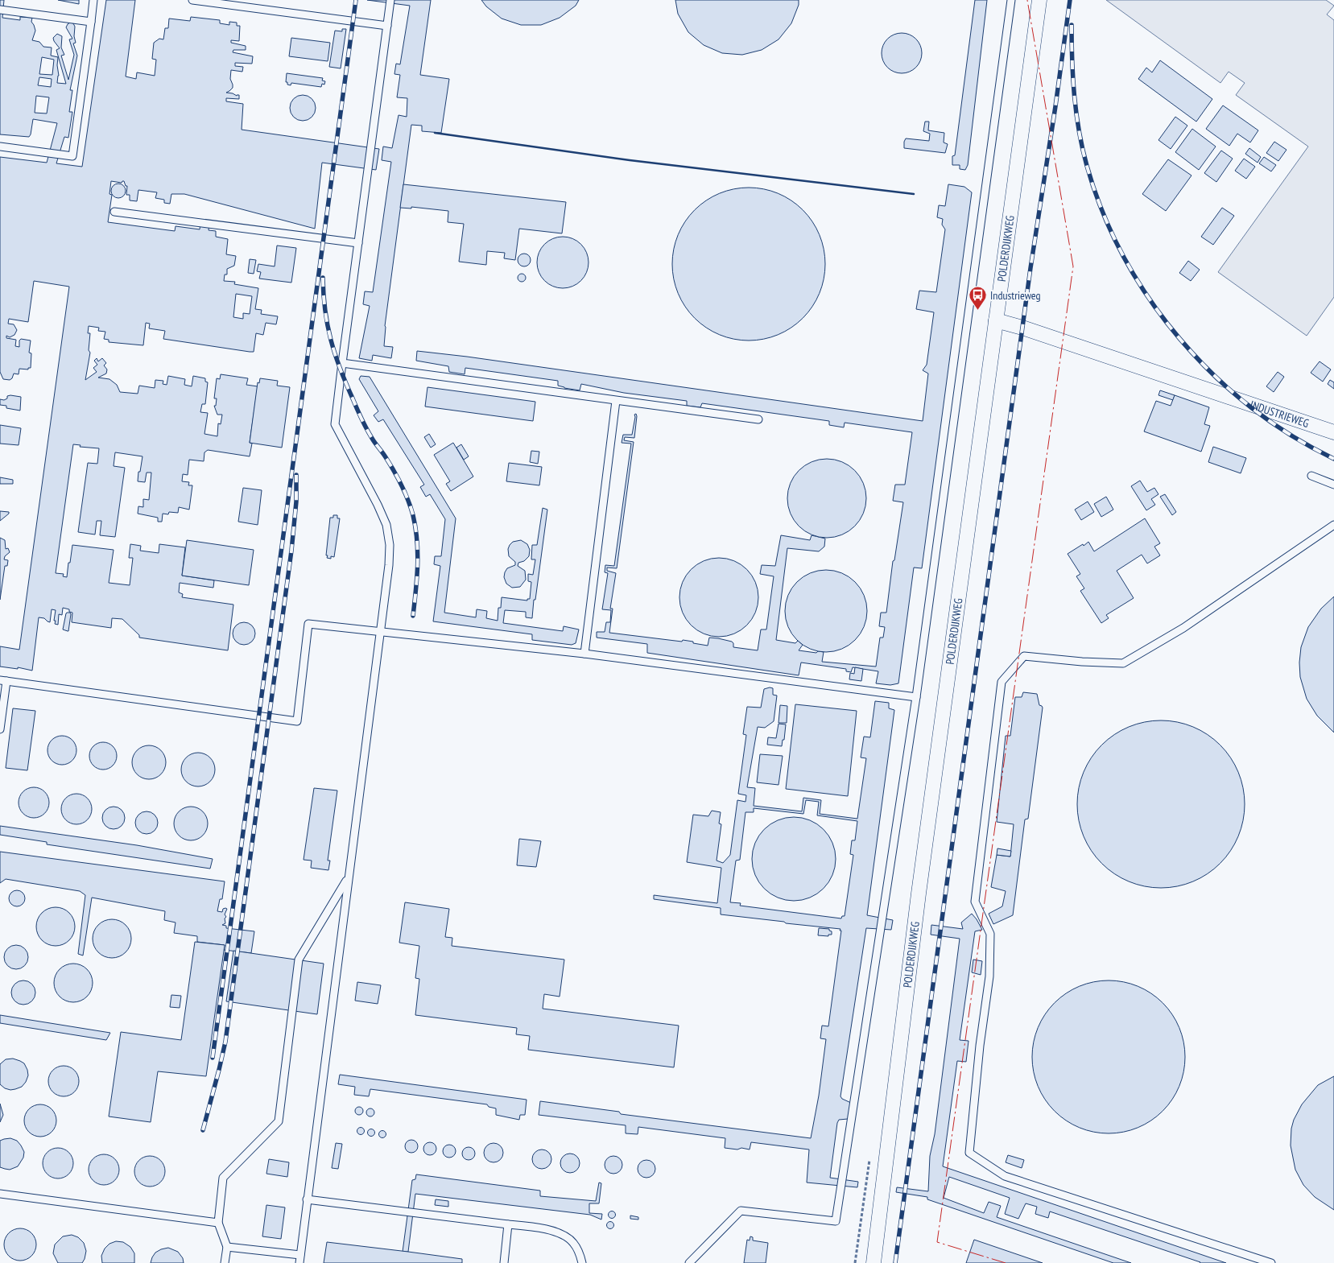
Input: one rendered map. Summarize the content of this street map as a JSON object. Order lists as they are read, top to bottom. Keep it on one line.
{"streets":{"street":["POLDERDIJKWEG","INDUSTRIEWEG"]},"crossings":[["POLDERDIJKWEG","INDUSTRIEWEG"]],"places":{"bus stop":["Industrieweg"]}}
